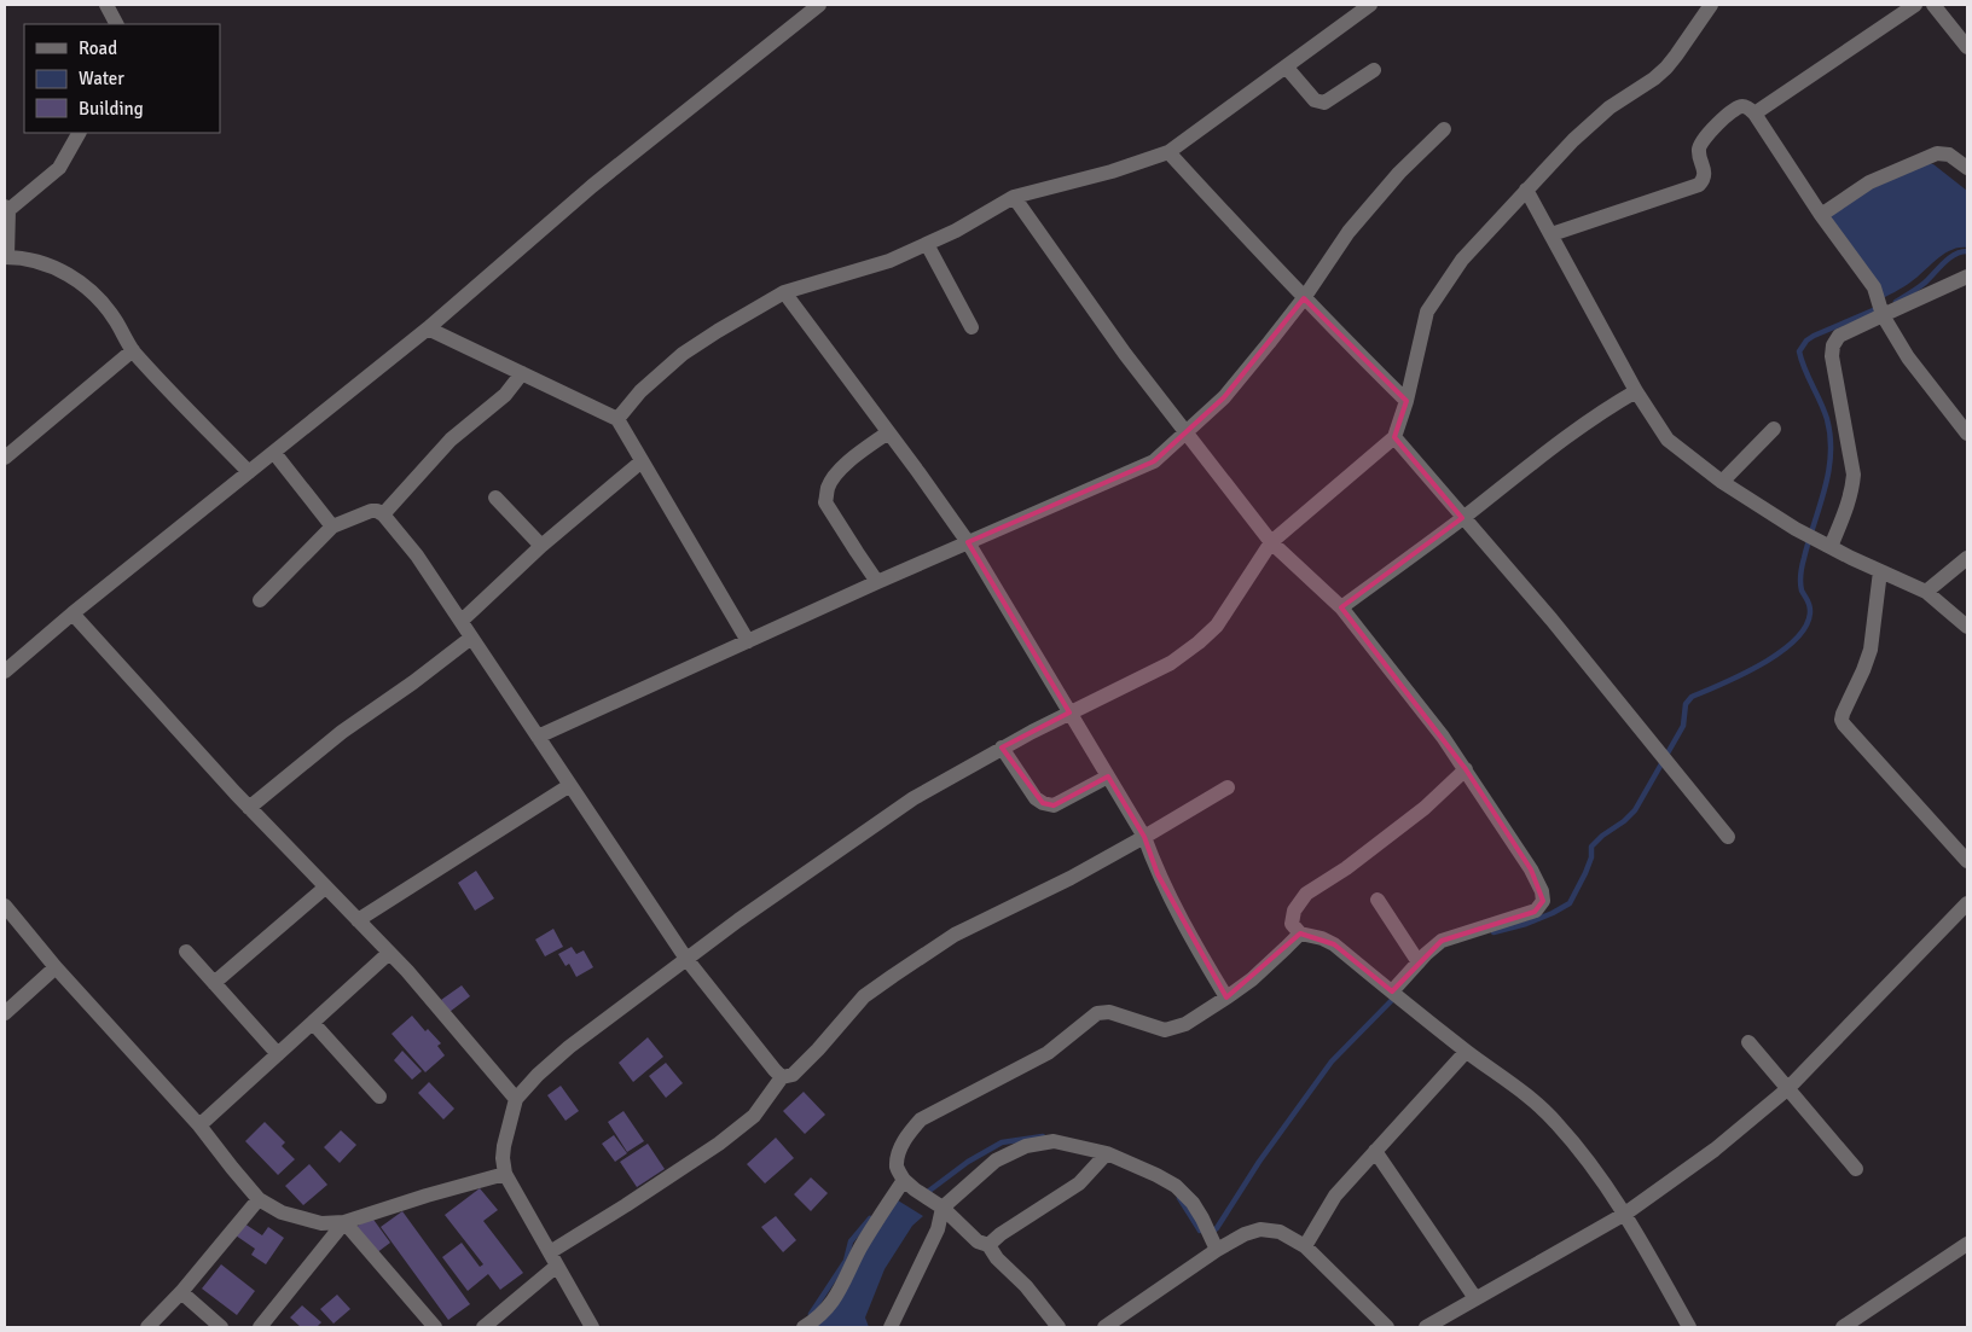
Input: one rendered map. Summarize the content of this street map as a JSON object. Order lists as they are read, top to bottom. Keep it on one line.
{"legend":["Road","Water","Building"]}
